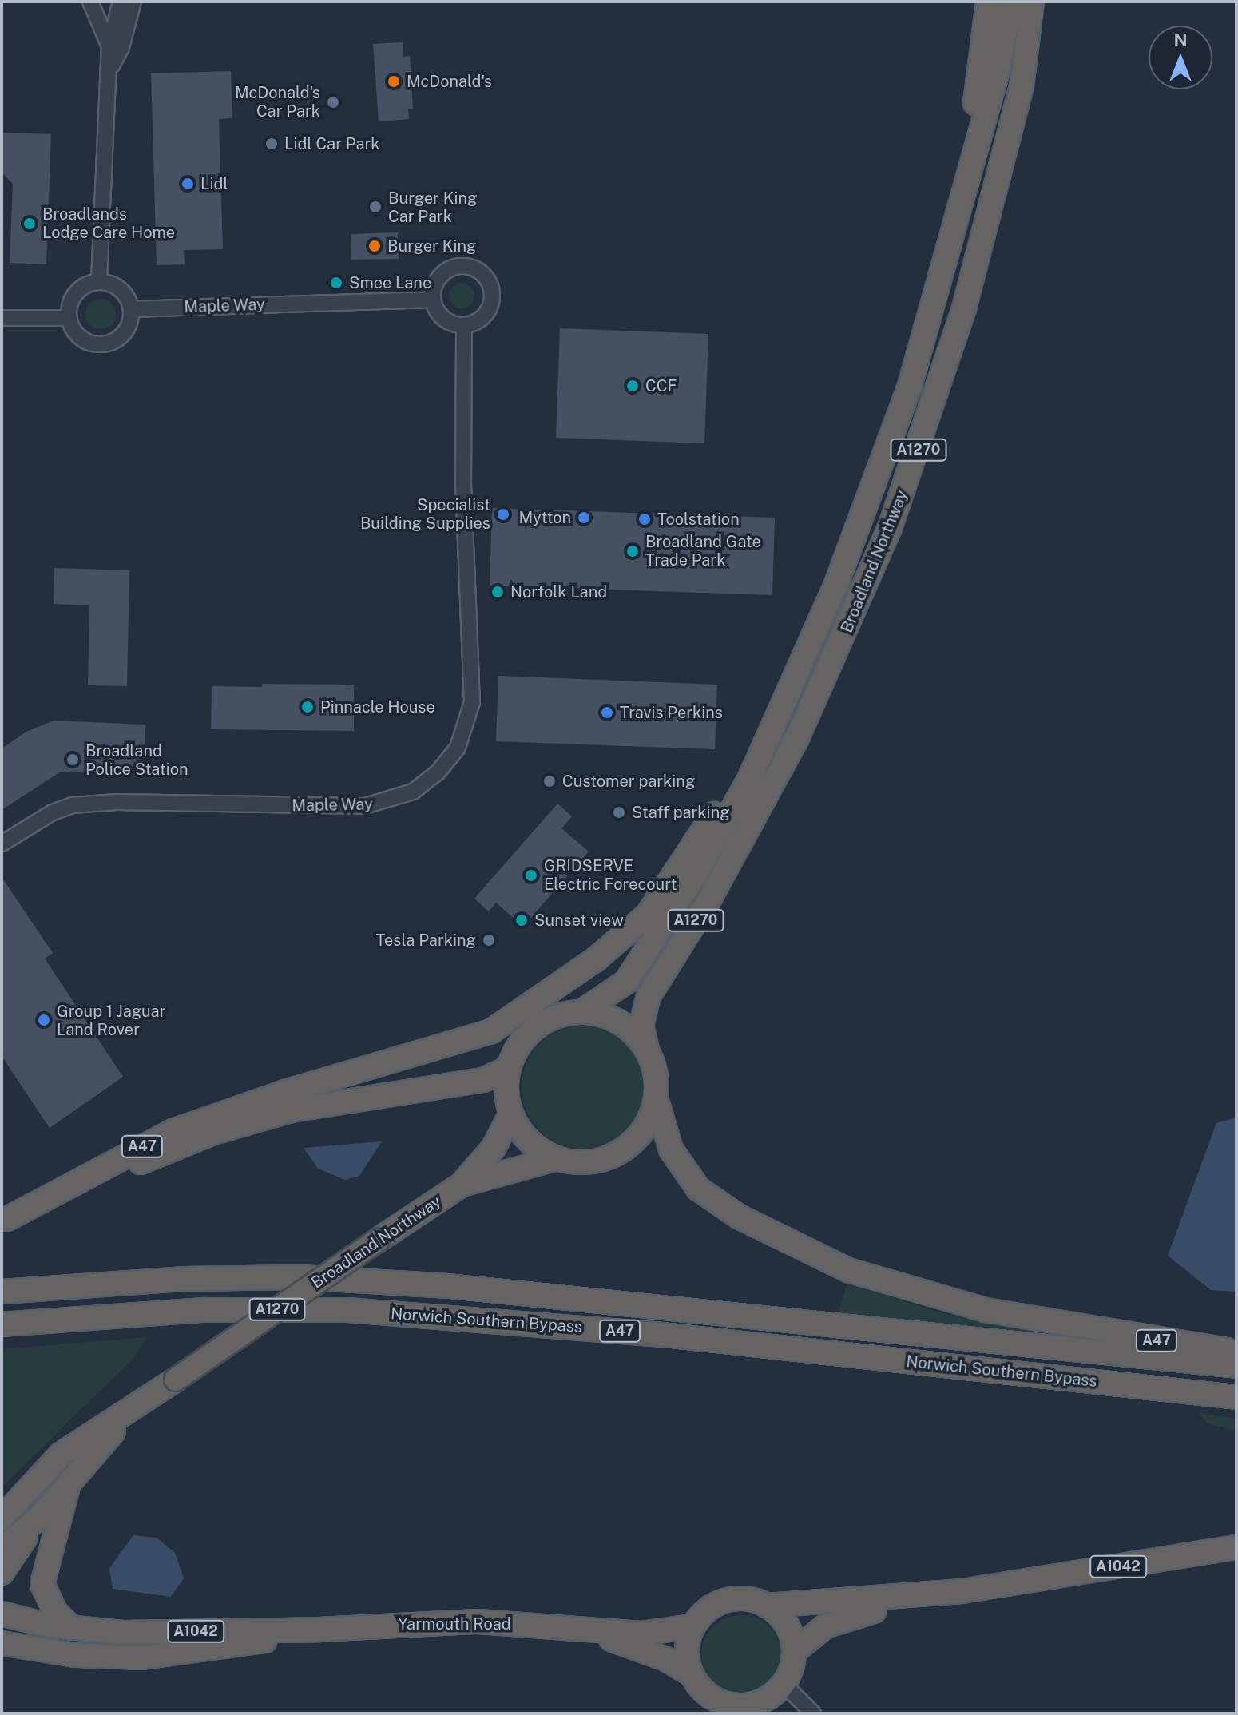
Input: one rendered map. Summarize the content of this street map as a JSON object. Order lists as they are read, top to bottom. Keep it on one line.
{"streets":{"highway":["A1270","Broadland Northway","A47","Norwich Southern Bypass","A1042","Yarmouth Road"],"street":["Maple Way"]},"crossings":[["Broadland Northway","A47"],["Broadland Northway","Yarmouth Road"],["A1042","Yarmouth Road"]],"places":["McDonald's","McDonald's Car Park","Lidl Car Park","Lidl","Burger King Car Park","Broadlands Lodge Care Home","Burger King","Smee Lane","CCF","Specialist Building Supplies","Mytton","Toolstation","Broadland Gate Trade Park","Norfolk Land","Pinnacle House","Travis Perkins","Broadland Police Station","Customer parking","Staff parking","GRIDSERVE Electric Forecourt","Sunset view","Tesla Parking","Group 1 Jaguar Land Rover"],"north":"top"}
